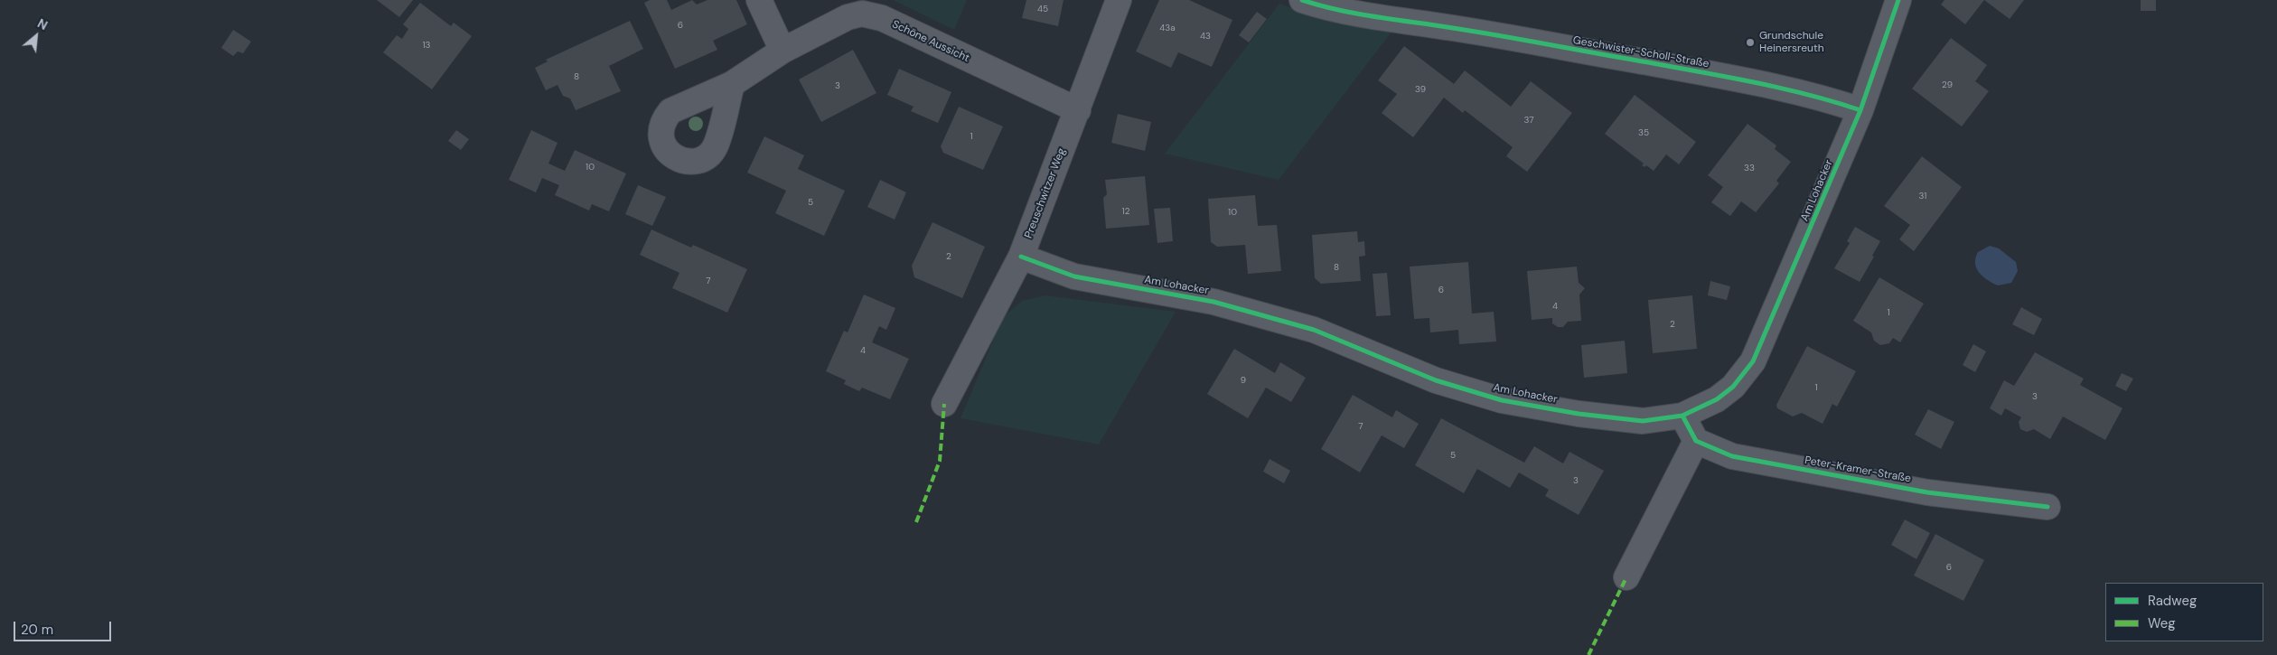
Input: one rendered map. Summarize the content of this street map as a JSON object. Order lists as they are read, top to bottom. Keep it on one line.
{"streets":{"street":["Schöne Aussicht","Geschwister-Scholl-Straße","Am Lohacker","Preuschwitzer Weg","Peter-Kramer-Straße"]},"crossings":[["Schöne Aussicht","Preuschwitzer Weg"],["Geschwister-Scholl-Straße","Am Lohacker"],["Am Lohacker","Preuschwitzer Weg"]],"places":["Grundschule Heinersreuth"],"house_numbers":["45","6","43a","43","13","8","29","3","39","37","35","1","10","33","31","5","12","10","2","8","7","6","4","1","2","4","9","1","3","7","5","3","6"],"legend":["Radweg","Weg"],"scale_bar":"20 m","north":"top right"}
